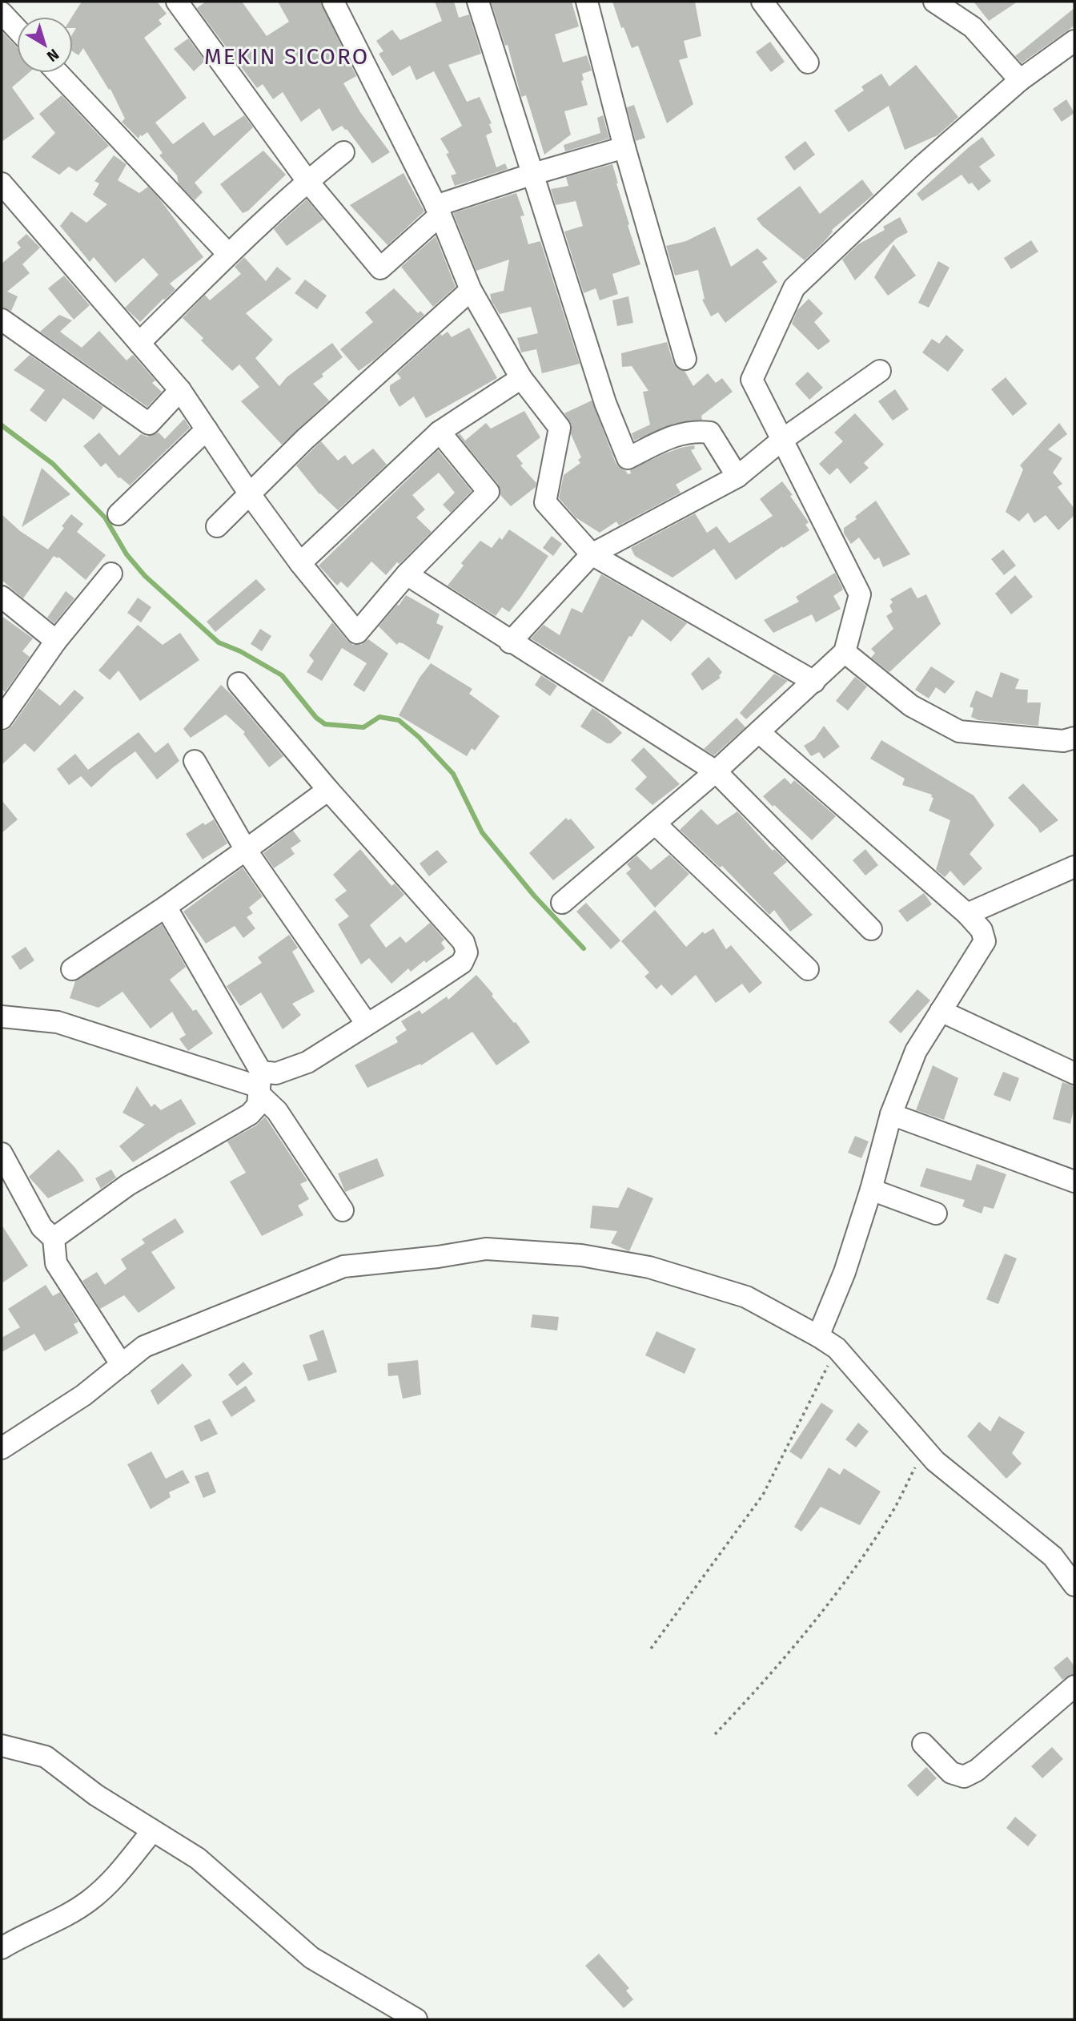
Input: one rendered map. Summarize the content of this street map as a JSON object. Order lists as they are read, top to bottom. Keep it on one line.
{"districts":["MEKIN SICORO"],"north":"bottom right"}
